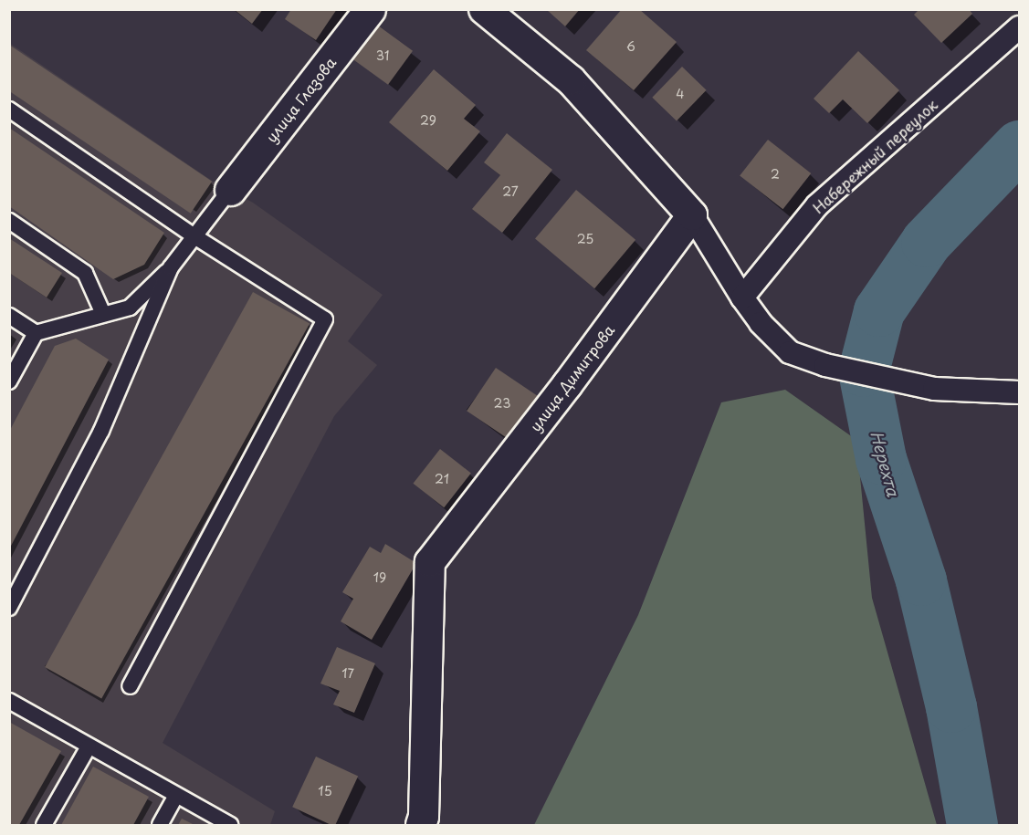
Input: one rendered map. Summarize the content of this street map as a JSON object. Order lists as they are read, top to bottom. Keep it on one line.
{"streets":{"street":["улица Глазова","Набережный переулок","улица Димитрова"]},"water":["Нерехта"],"house_numbers":["6","31","4","29","2","27","25","23","21","19","17","15"]}
